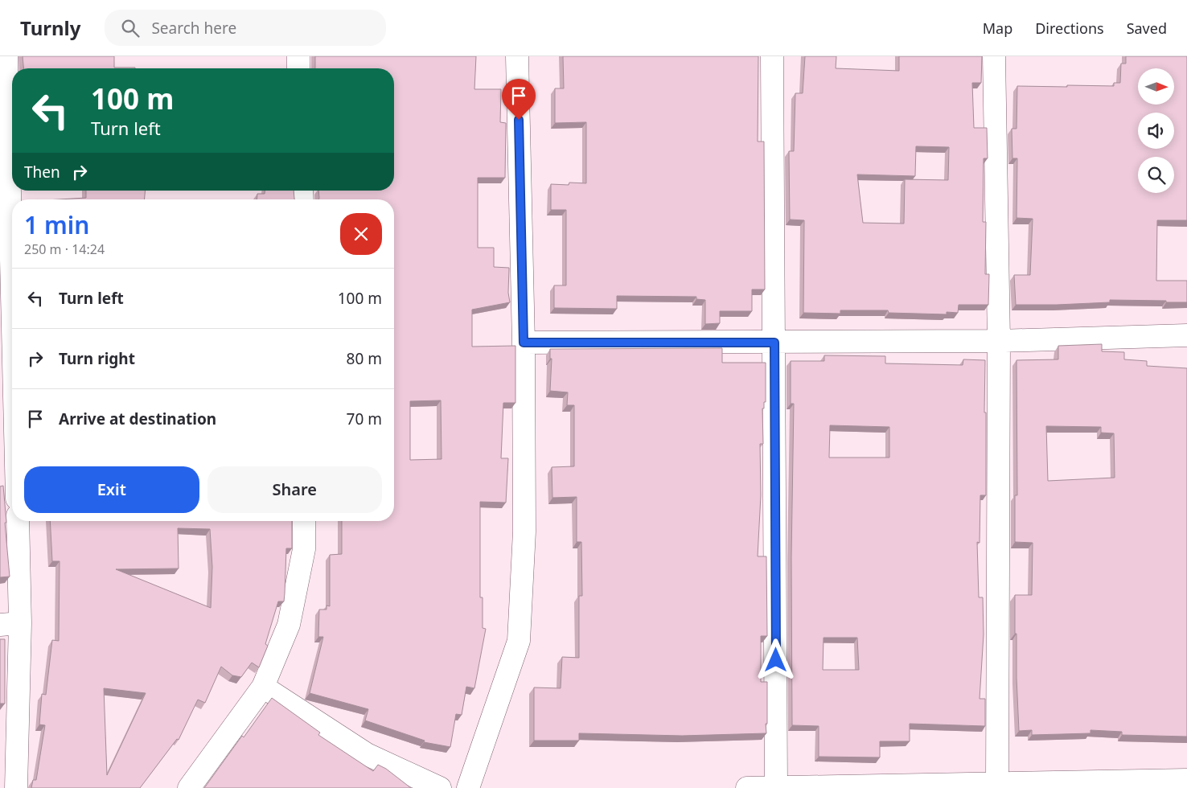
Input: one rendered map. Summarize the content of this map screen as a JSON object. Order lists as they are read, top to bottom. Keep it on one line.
{"north":"right","page":{"header":"Turnly","search":"Search here","nav":["Map","Directions","Saved"],"turn":["100 m","Turn left"],"then":"Then","heading":["1 min","250 m · 14:24"],"list":[{"name":"Turn left","value":"100 m"},{"name":"Turn right","value":"80 m"},{"name":"Arrive at destination","value":"70 m"}],"buttons":["Exit","Share"]}}
